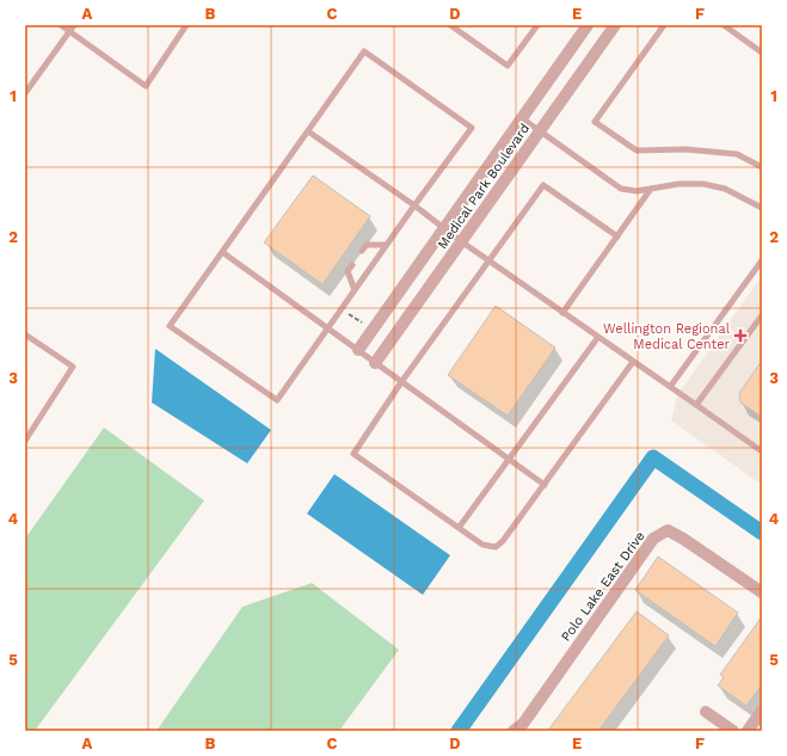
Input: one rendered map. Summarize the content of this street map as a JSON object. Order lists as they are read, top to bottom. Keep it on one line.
{"streets":{"street":["Medical Park Boulevard","Polo Lake East Drive"]},"places":{"health":["Wellington Regional Medical Center"]},"grid":{"columns":["A","B","C","D","E","F"],"rows":["1","2","3","4","5"]}}
